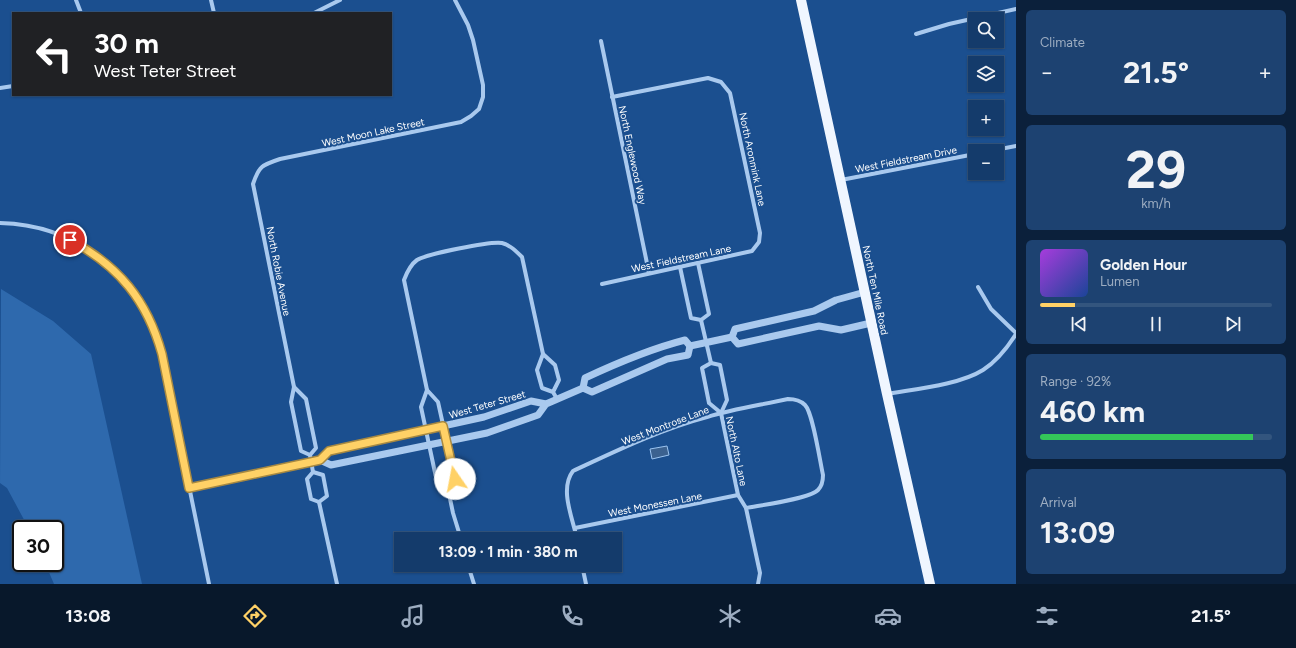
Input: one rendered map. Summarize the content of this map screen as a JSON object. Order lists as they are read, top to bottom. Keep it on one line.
{"streets":{"main road":["North Ten Mile Road"],"street":["West Moon Lake Street","North Englewood Way","North Aronmink Lane","West Fieldstream Drive","West Fieldstream Lane","North Robie Avenue","West Teter Street","West Montrose Lane","North Alto Lane","West Monessen Lane"]},"crossings":[["West Moon Lake Street","North Robie Avenue"],["North Englewood Way","North Aronmink Lane"],["North Englewood Way","West Fieldstream Lane"],["North Aronmink Lane","West Fieldstream Lane"],["West Fieldstream Drive","North Ten Mile Road"],["North Robie Avenue","West Teter Street"],["North Ten Mile Road","West Teter Street"],["West Montrose Lane","North Alto Lane"],["West Montrose Lane","West Monessen Lane"],["North Alto Lane","West Monessen Lane"]],"page":{"tile":["Climate",["29","km/h"],["Range · 92%","460 km"],["Arrival","13:09"]],"map_buttons":["+","−"],"turn":["30 m","West Teter Street"],"heat":["−","21.5°","+"],"song":["Golden Hour","Lumen"],"limit":"30","trip":"13:09 · 1 min · 380 m","tabs":["13:08","21.5°"]}}
